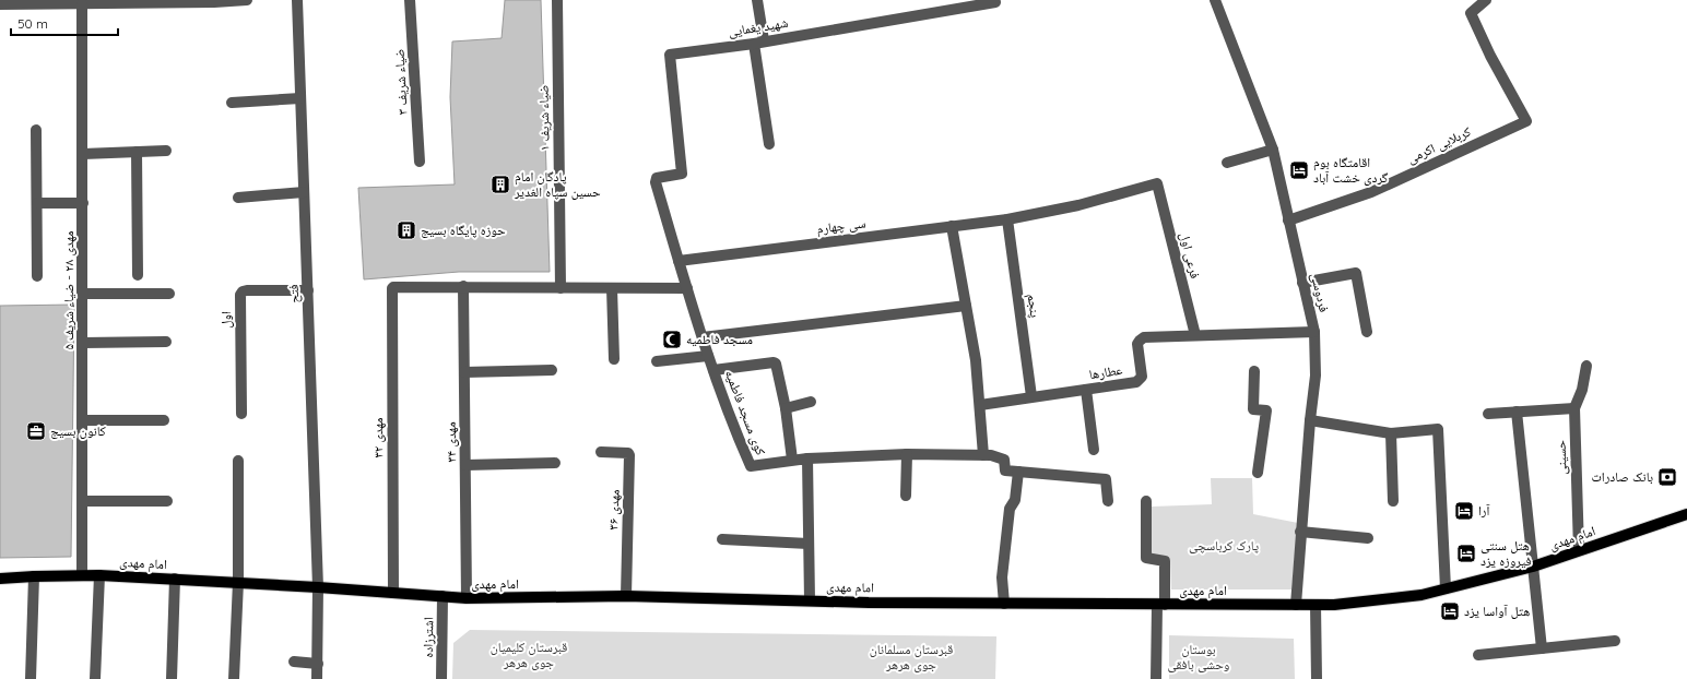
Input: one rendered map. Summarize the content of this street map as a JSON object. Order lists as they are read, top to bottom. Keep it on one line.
{"streets":{"main road":["امام مهدی"],"street":["شهید یغمایی","ضیاء شریف ۳","ضیاء شریف ۱","کربلایی اکرمی","سی چهارم","فرعی اول","مهدی ۲۸ - ضیاء شریف ۵","فردوسی","فتح","پنجم","اول","عطارها","کوی مسجد فاطمیه","مهدی ۳۲","مهدی ۳۴","حسینی","مهدی ۳۶","اشترزاده"]},"crossings":[["شهید یغمایی","کوی مسجد فاطمیه"],["کربلایی اکرمی","فردوسی"],["سی چهارم","فرعی اول"],["سی چهارم","پنجم"],["سی چهارم","کوی مسجد فاطمیه"],["فرعی اول","عطارها"],["مهدی ۲۸ - ضیاء شریف ۵","امام مهدی"],["فردوسی","امام مهدی"],["فتح","اول"],["فتح","امام مهدی"],["پنجم","عطارها"],["مهدی ۳۲","مهدی ۳۴"],["مهدی ۳۲","امام مهدی"],["مهدی ۳۴","امام مهدی"],["حسینی","امام مهدی"],["مهدی ۳۶","امام مهدی"],["امام مهدی","اشترزاده"]],"parks":["پارک کرباسچی","قبرستان کلیمیان جوی هرهر","قبرستان مسلمانان جوی هرهر","بوستان وحشی بافقی"],"places":{"hotel":["اقامتگاه بوم گردی خشت آباد","آرا","هتل سنتی فیروزه یزد","هتل آواسا یزد"],"building":["پادگان امام حسین سپاه الغدیر","حوزه پایگاه بسیج"],"mosque":["مسجد فاطمیه"],"office":["کانون بسیج"],"bank":["بانک صادرات"]},"scale_bar":"50 m"}
